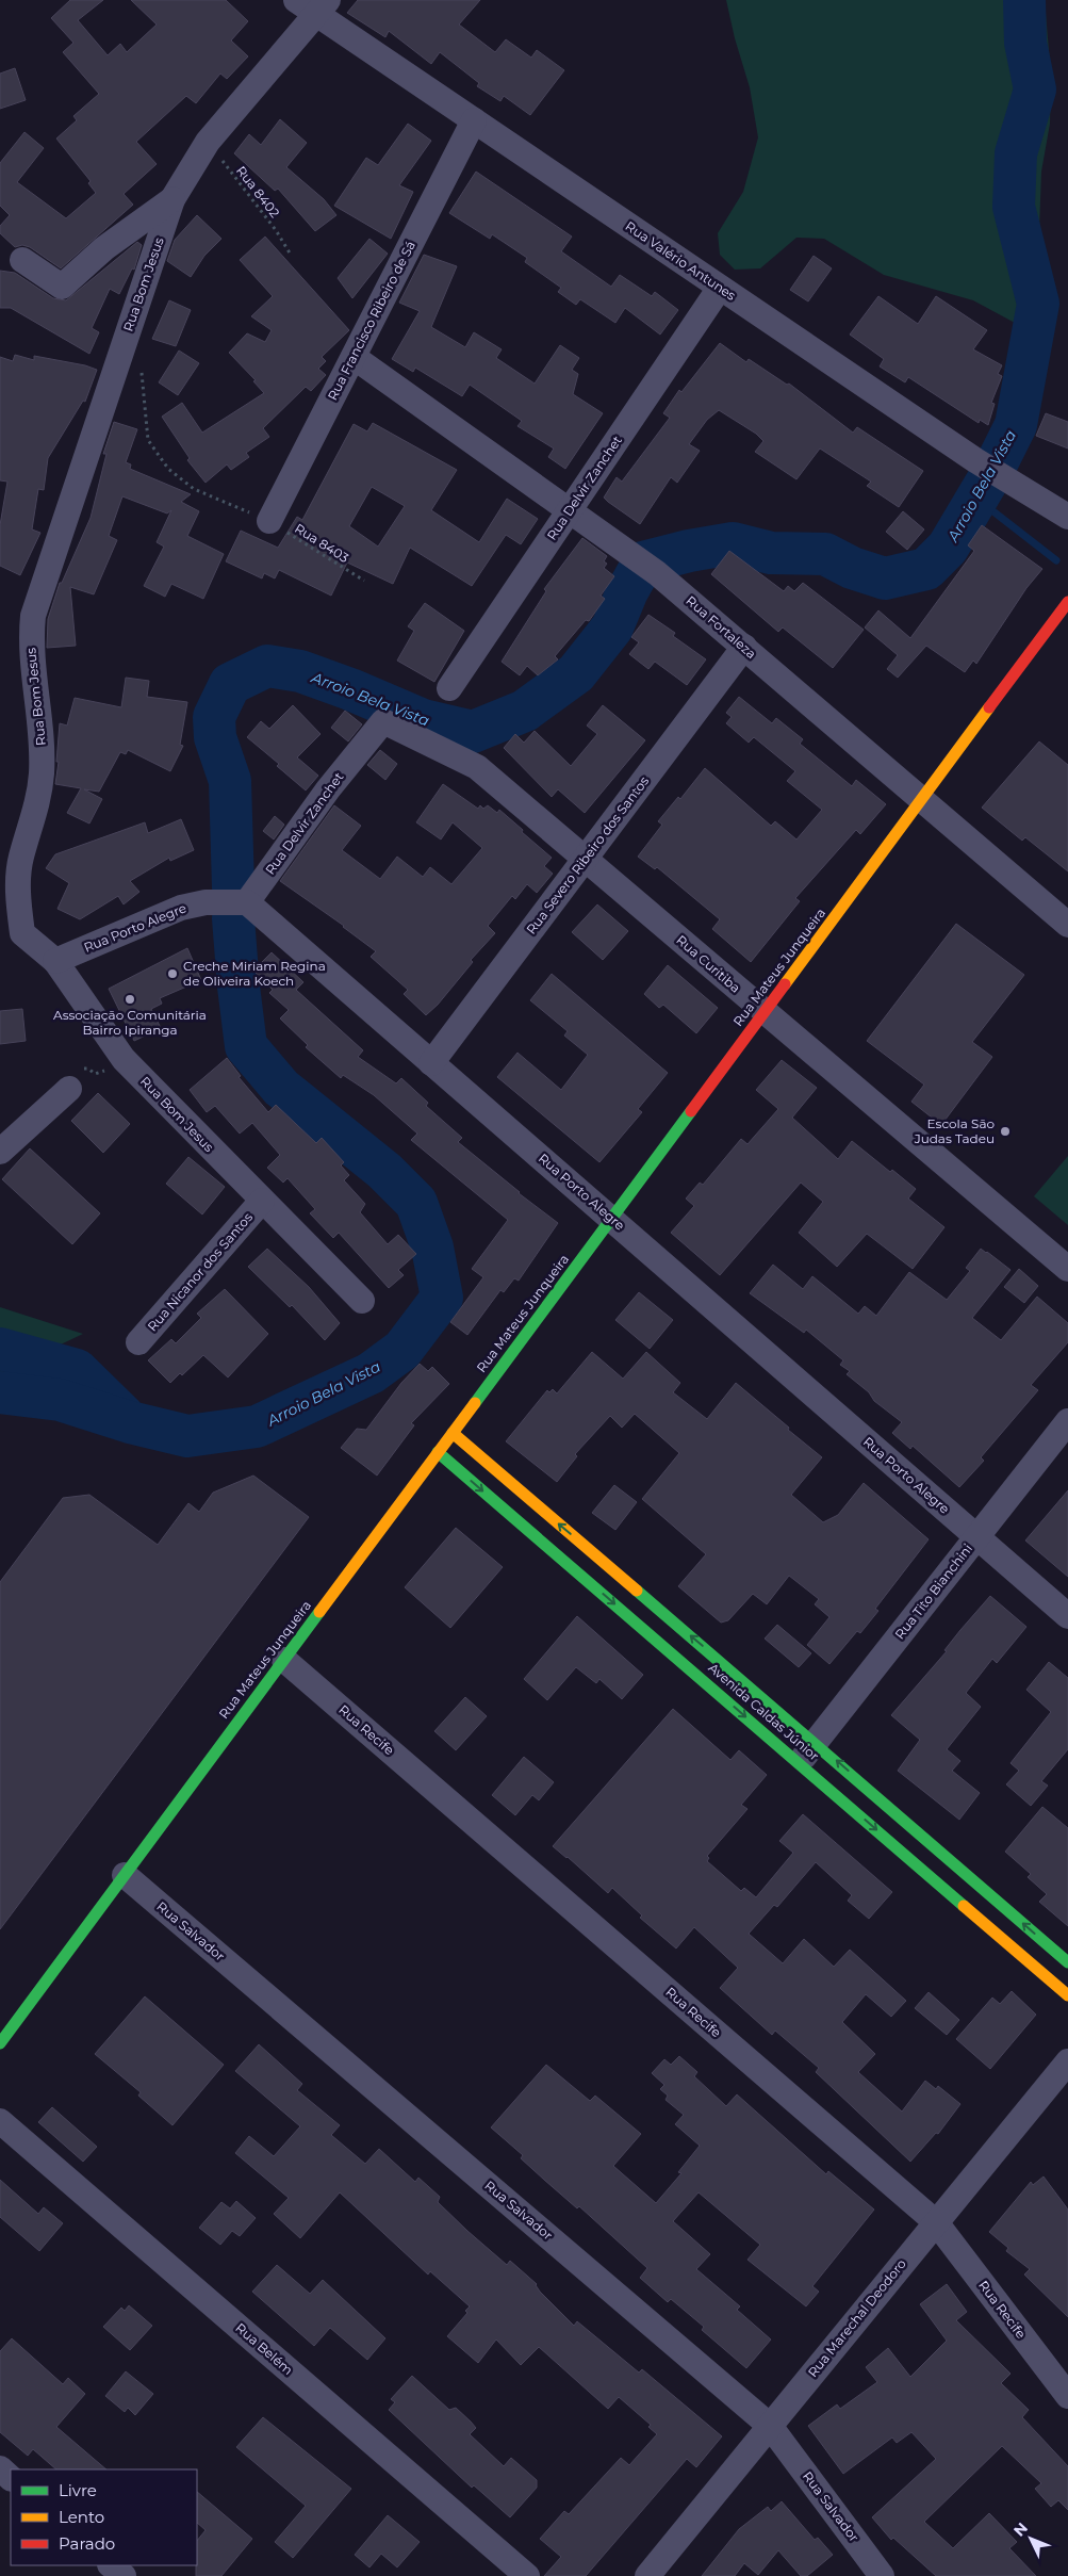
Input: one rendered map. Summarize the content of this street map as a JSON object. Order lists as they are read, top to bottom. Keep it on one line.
{"streets":{"main road":["Rua Mateus Junqueira","Avenida Caldas Júnior"],"street":["Rua Valério Antunes","Rua Bom Jesus","Rua Francisco Ribeiro de Sá","Rua Delvir Zanchet","Rua Fortaleza","Rua Severo Ribeiro dos Santos","Rua Porto Alegre","Rua Curitiba","Rua Nicanor dos Santos","Rua Tito Bianchini","Rua Recife","Rua Salvador","Rua Marechal Deodoro","Rua Belém"],"path":["Rua 8402","Rua 8403"]},"crossings":[["Rua 8402","Rua Bom Jesus"],["Rua Valério Antunes","Rua Bom Jesus"],["Rua Valério Antunes","Rua Francisco Ribeiro de Sá"],["Rua Valério Antunes","Rua Delvir Zanchet"],["Rua Bom Jesus","Rua Porto Alegre"],["Rua Bom Jesus","Rua Nicanor dos Santos"],["Rua Francisco Ribeiro de Sá","Rua 8403"],["Rua Francisco Ribeiro de Sá","Rua Fortaleza"],["Rua Delvir Zanchet","Rua Fortaleza"],["Rua Delvir Zanchet","Rua Porto Alegre"],["Rua Delvir Zanchet","Rua Curitiba"],["Rua Fortaleza","Rua Severo Ribeiro dos Santos"],["Rua Fortaleza","Rua Mateus Junqueira"],["Rua Severo Ribeiro dos Santos","Rua Porto Alegre"],["Rua Severo Ribeiro dos Santos","Rua Curitiba"],["Rua Porto Alegre","Rua Mateus Junqueira"],["Rua Porto Alegre","Rua Tito Bianchini"],["Rua Curitiba","Rua Mateus Junqueira"],["Rua Mateus Junqueira","Avenida Caldas Júnior"],["Rua Mateus Junqueira","Rua Recife"],["Rua Mateus Junqueira","Rua Salvador"],["Rua Tito Bianchini","Avenida Caldas Júnior"],["Rua Recife","Rua Marechal Deodoro"],["Rua Salvador","Rua Marechal Deodoro"]],"water":["Arroio Bela Vista"],"places":["Creche Miriam Regina de Oliveira Koech","Associação Comunitária Bairro Ipiranga","Escola São Judas Tadeu"],"legend":["Livre","Lento","Parado"],"north":"top left"}
